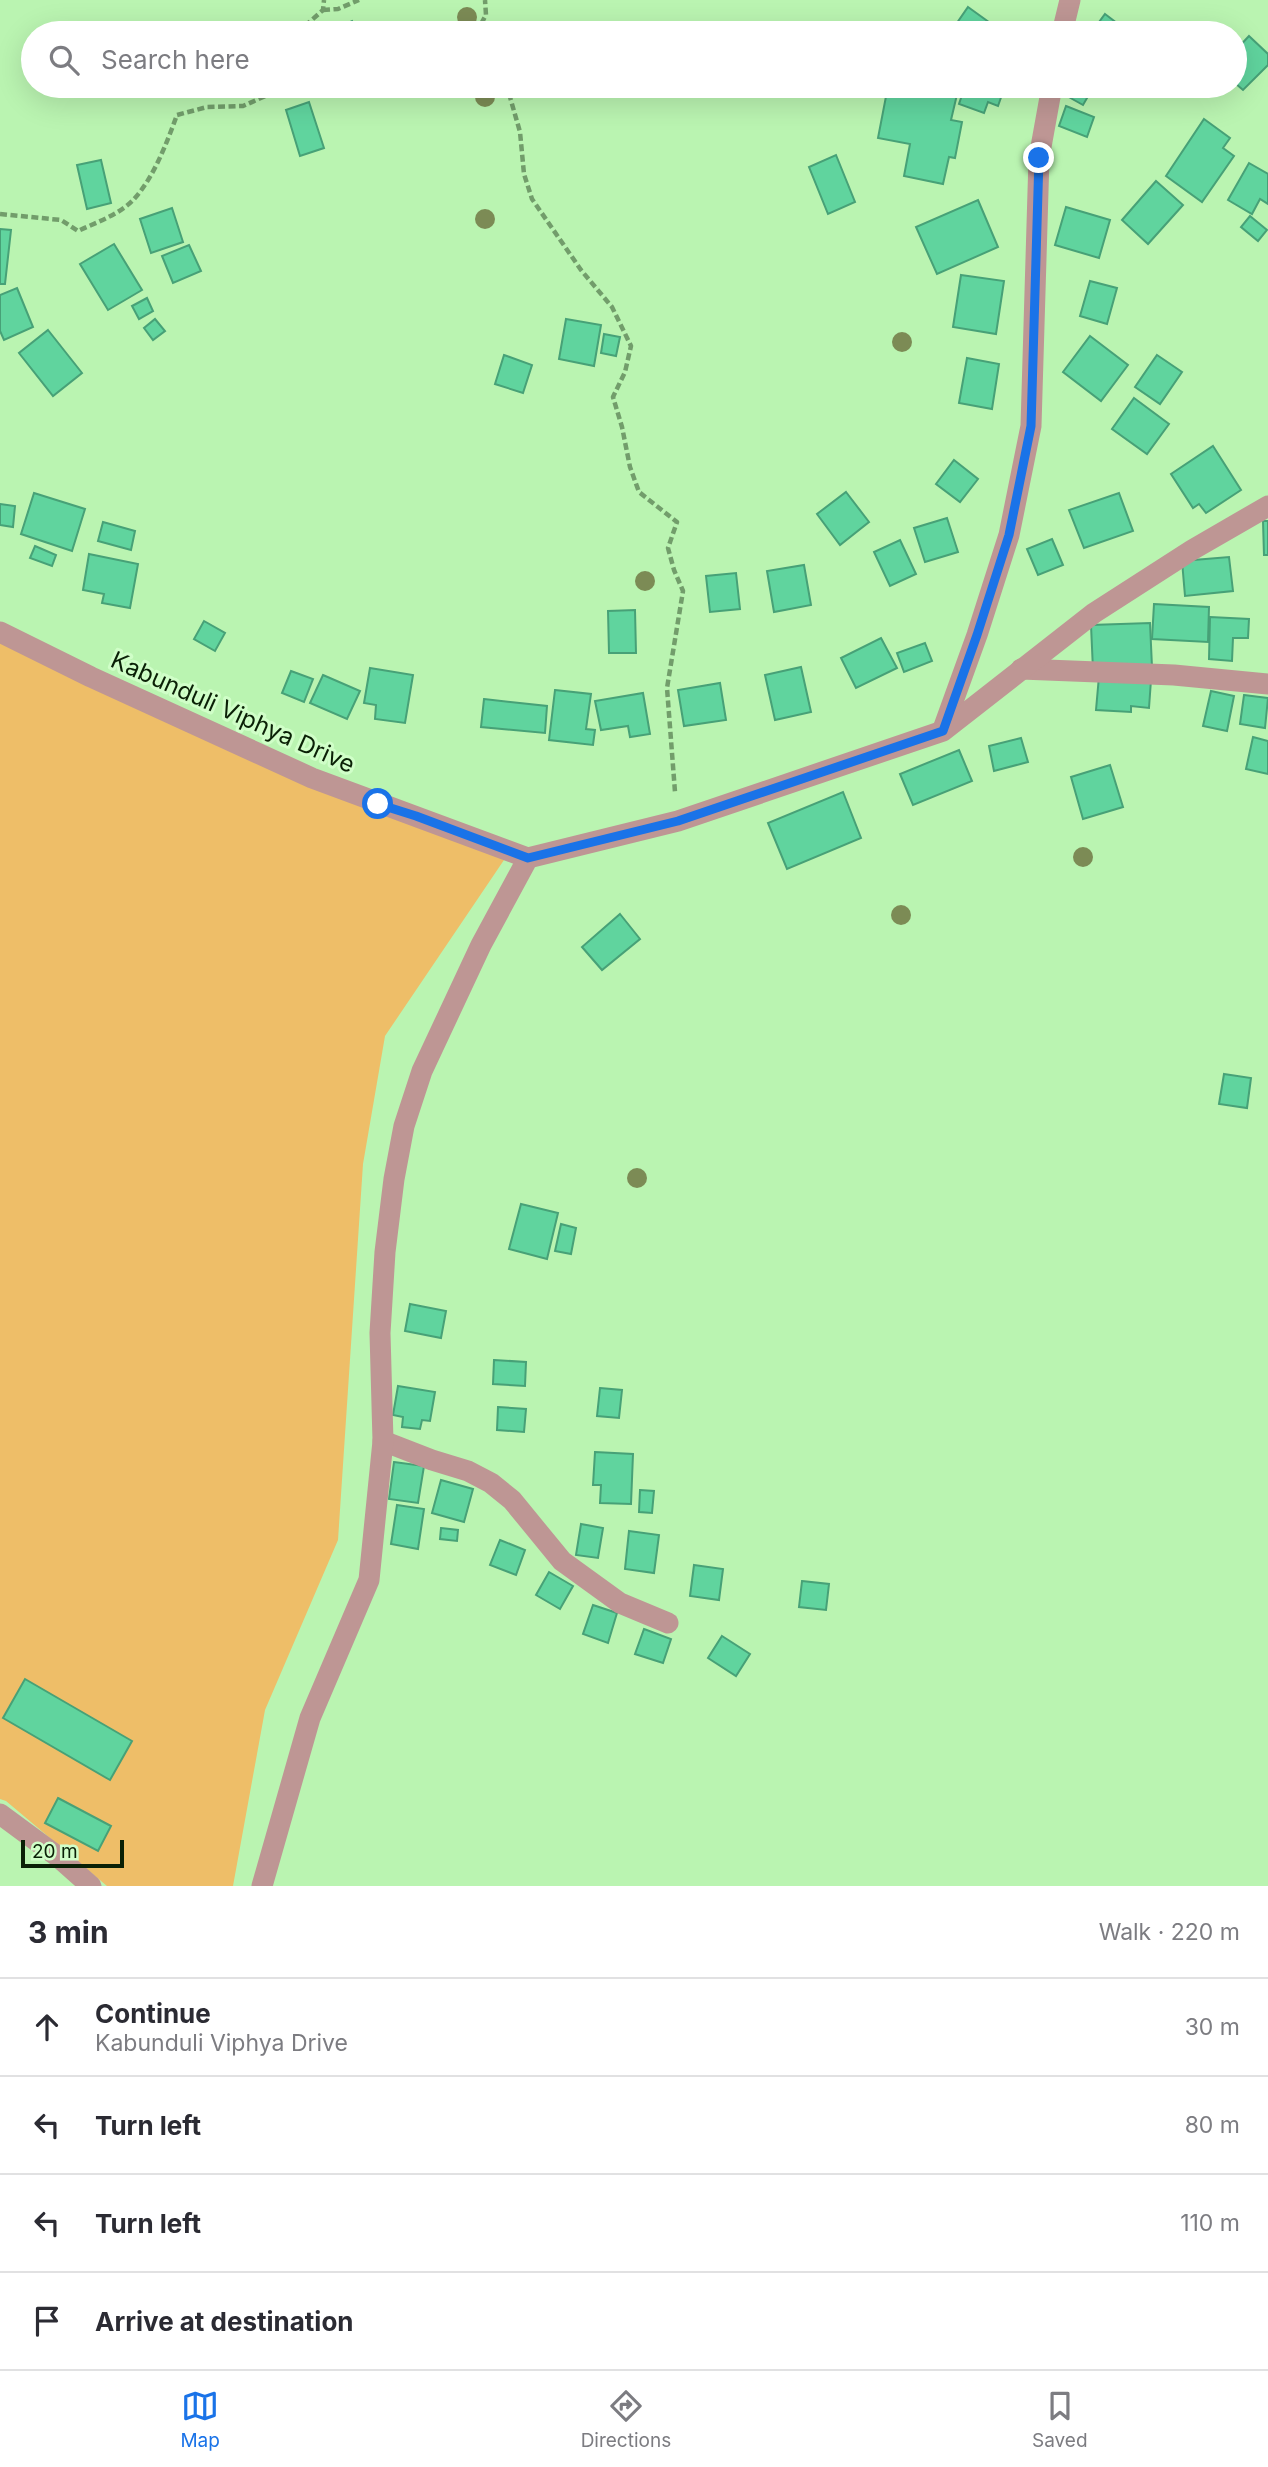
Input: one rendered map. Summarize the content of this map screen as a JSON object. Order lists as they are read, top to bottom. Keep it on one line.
{"streets":{"street":["Kabunduli Viphya Drive"]},"scale_bar":"20 m","page":{"search":"Search here","scale":"20 m","heading":["3 min","Walk · 220 m"],"list":[["Continue","Kabunduli Viphya Drive","30 m"],["Turn left","80 m"],["Turn left","110 m"],"Arrive at destination"],"nav":["Map","Directions","Saved"]}}
